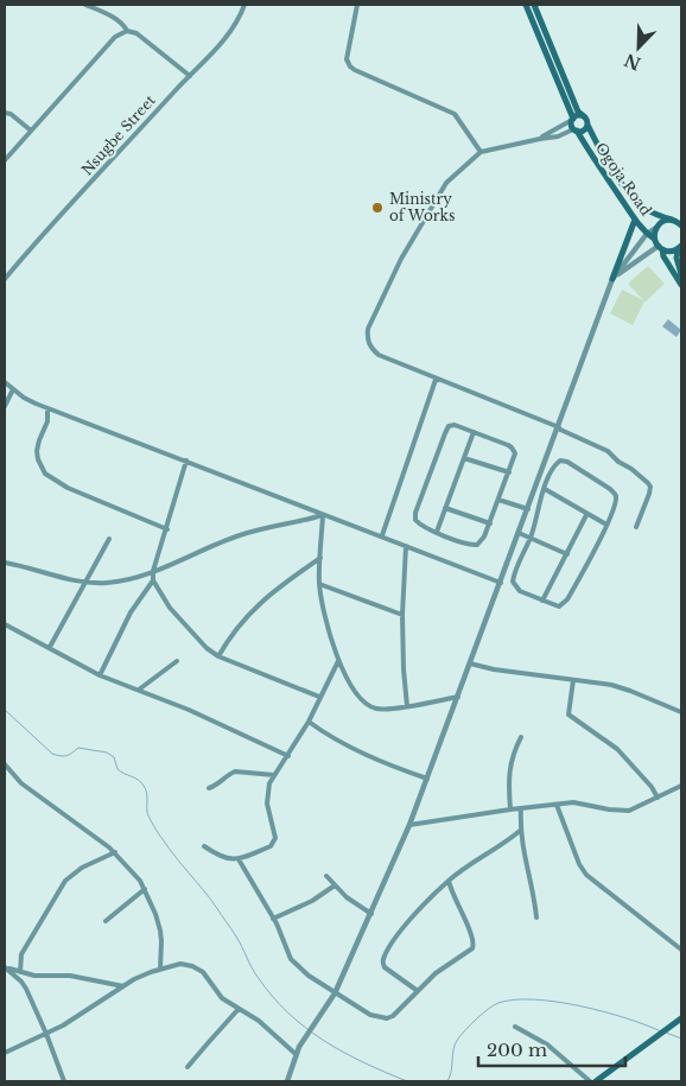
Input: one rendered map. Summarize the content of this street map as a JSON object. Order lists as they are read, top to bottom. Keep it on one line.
{"streets":{"main road":["Ogoja Road"],"street":["Nsugbe Street"]},"places":["Ministry of Works"],"scale_bar":"200 m","north":"bottom left"}
